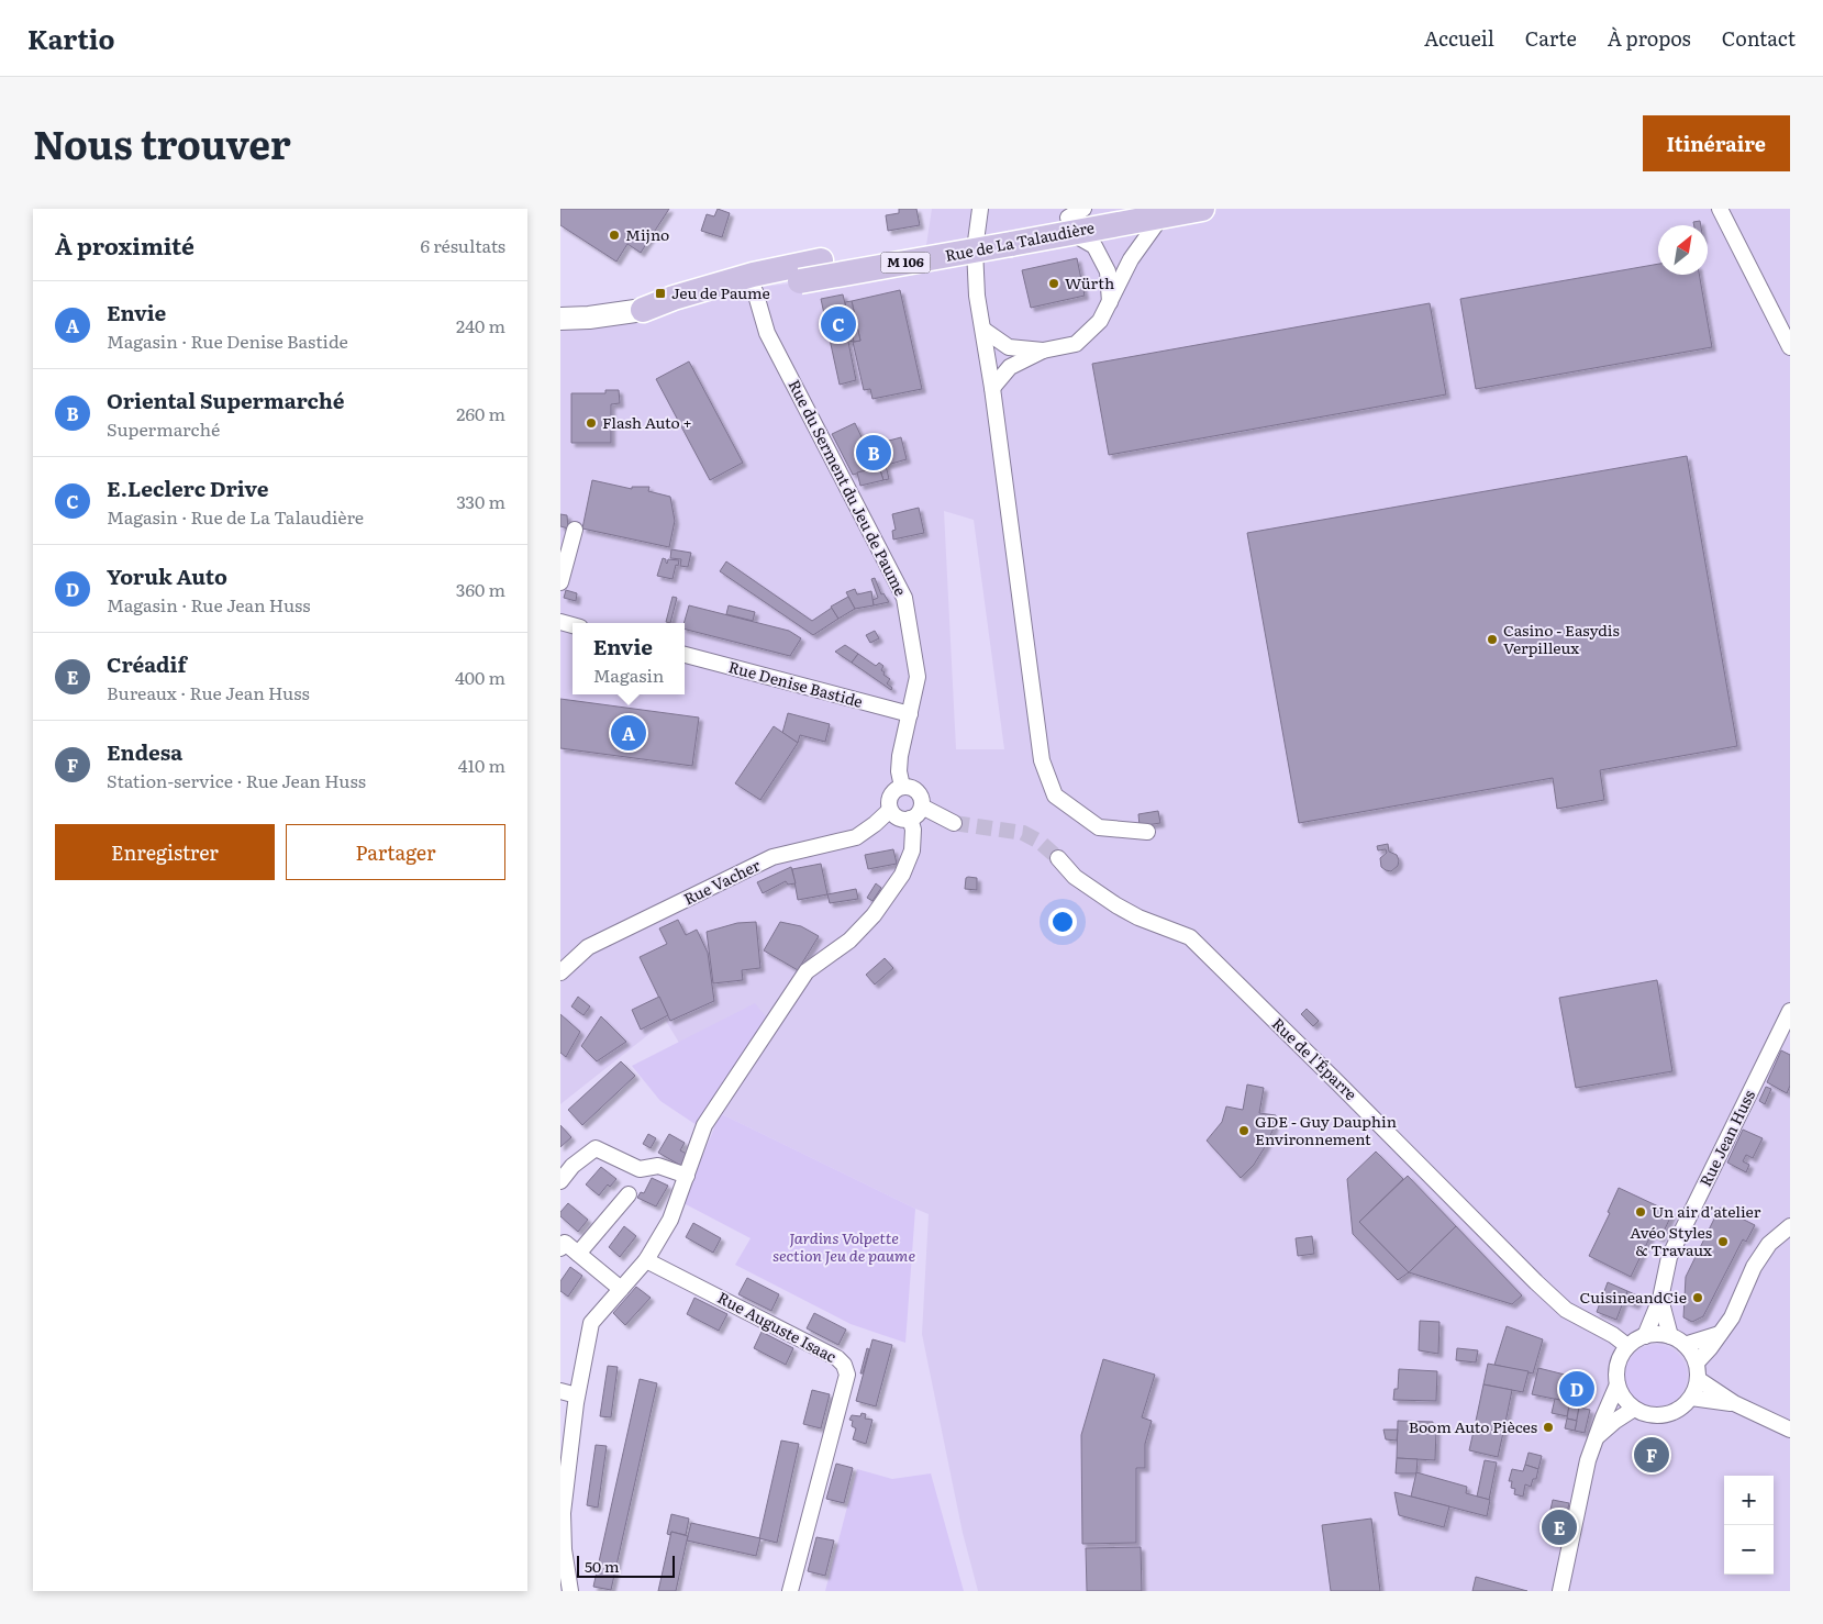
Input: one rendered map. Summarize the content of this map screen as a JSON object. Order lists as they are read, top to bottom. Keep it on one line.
{"streets":{"main road":["Rue de La Talaudière","M 106"],"street":["Rue du Serment du Jeu de Paume","Rue Denise Bastide","Rue Vacher","Rue de l'Éparre","Rue Jean Huss","Rue Auguste Isaac"]},"crossings":[["Rue de La Talaudière","Rue du Serment du Jeu de Paume"],["Rue du Serment du Jeu de Paume","Rue Denise Bastide"],["Rue du Serment du Jeu de Paume","Rue Vacher"],["Rue de l'Éparre","Rue Jean Huss"]],"parks":["Jardins Volpette section Jeu de paume"],"places":{"other":["Mijno","Würth","Flash Auto +","Casino - Easydis Verpilleux","GDE - Guy Dauphin Environnement","Un air d'atelier","Avéo Styles & Travaux","CuisineandCie","Boom Auto Pièces"],"transit":["Jeu de Paume"]},"scale_bar":"50 m","north":"top right","page":{"header":"Kartio","nav":["Accueil","Carte","À propos","Contact"],"title":"Nous trouver","buttons":["Itinéraire",["Enregistrer","Partager"]],"heading":["À proximité","6 résultats"],"list":[{"mark":"A","name":"Envie","note":"Magasin · Rue Denise Bastide","value":"240 m"},{"mark":"B","name":"Oriental Supermarché","note":"Supermarché","value":"260 m"},{"mark":"C","name":"E.Leclerc Drive","note":"Magasin · Rue de La Talaudière","value":"330 m"},{"mark":"D","name":"Yoruk Auto","note":"Magasin · Rue Jean Huss","value":"360 m"},{"mark":"E","name":"Créadif","note":"Bureaux · Rue Jean Huss","value":"400 m"},{"mark":"F","name":"Endesa","note":"Station-service · Rue Jean Huss","value":"410 m"}],"pins":["C","B","A","D","F","E"],"popup":["Envie","Magasin"],"map_buttons":["+","−"],"scale":"50 m"}}
